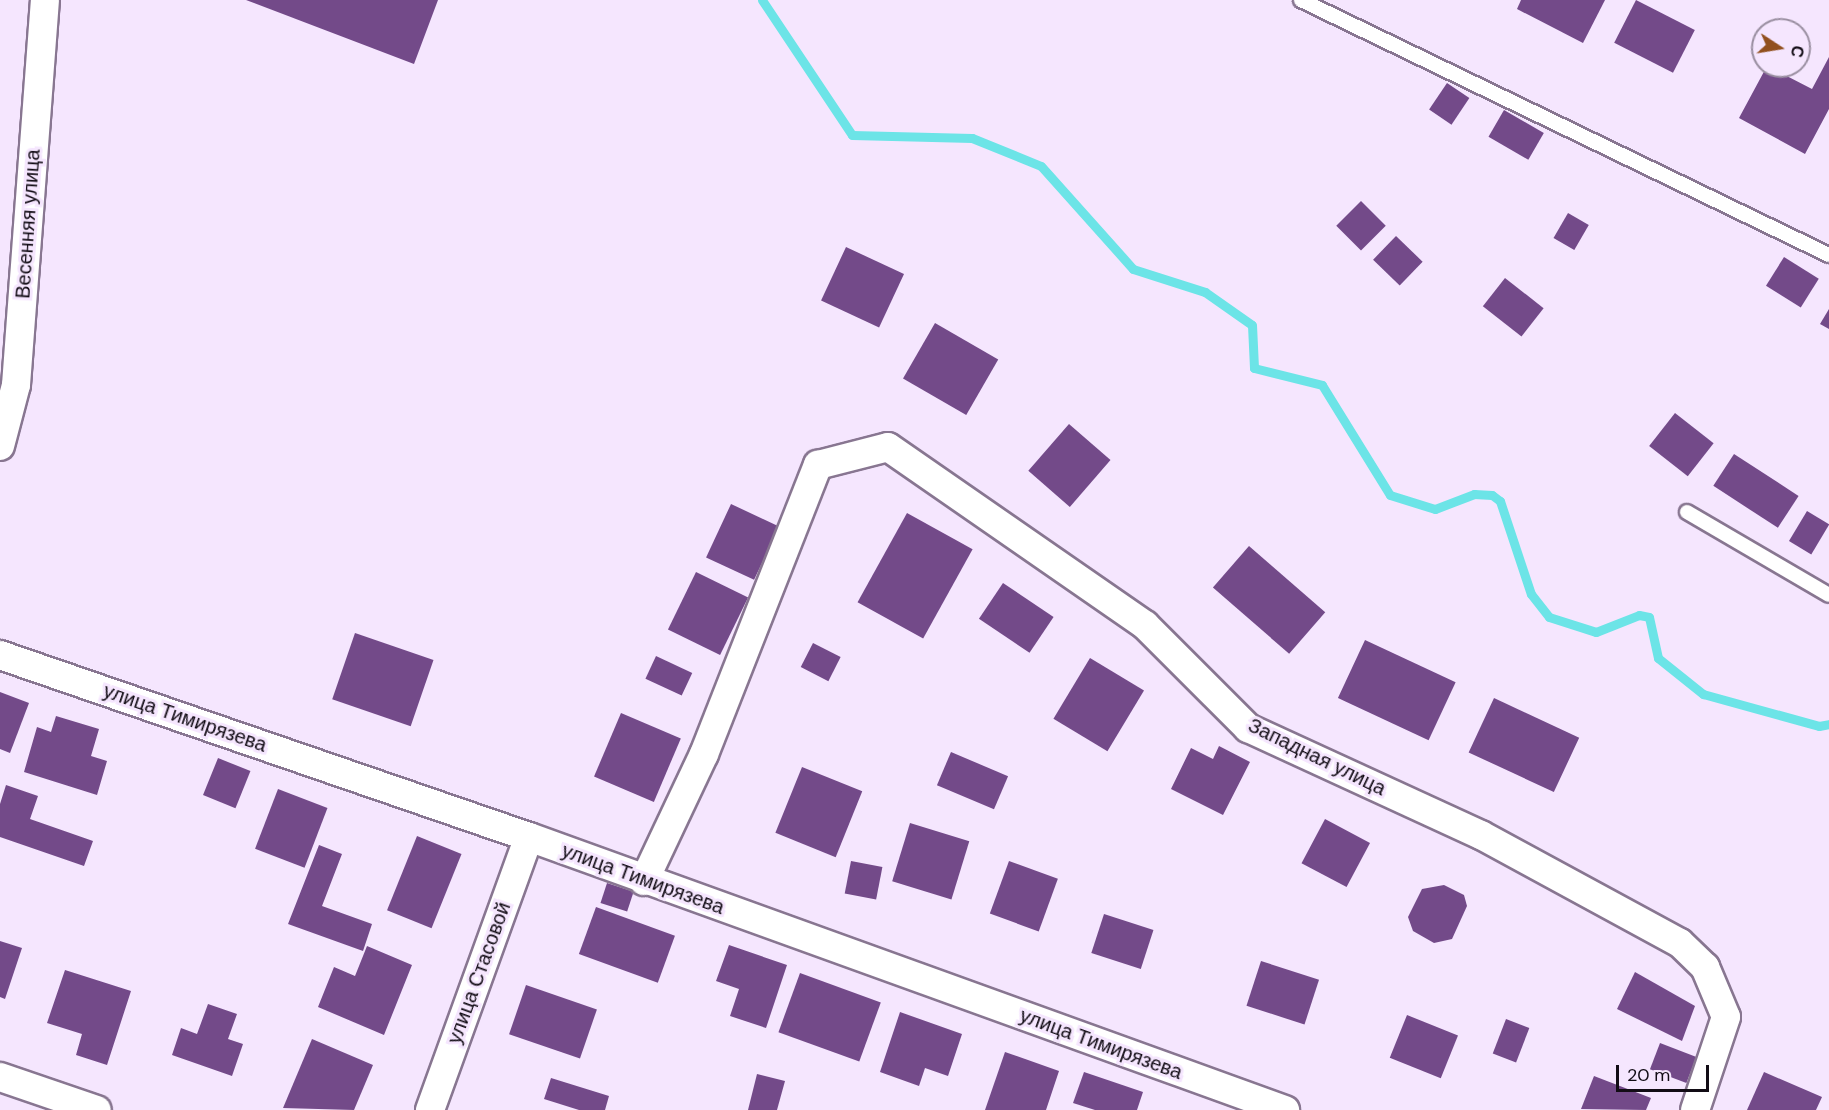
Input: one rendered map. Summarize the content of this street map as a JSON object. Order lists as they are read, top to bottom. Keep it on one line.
{"streets":{"street":["Весенняя улица","улица Тимирязева","Западная улица","улица Стасовой"]},"crossings":[["улица Тимирязева","Западная улица"],["улица Тимирязева","улица Стасовой"]],"scale_bar":"20 m","north":"right"}
